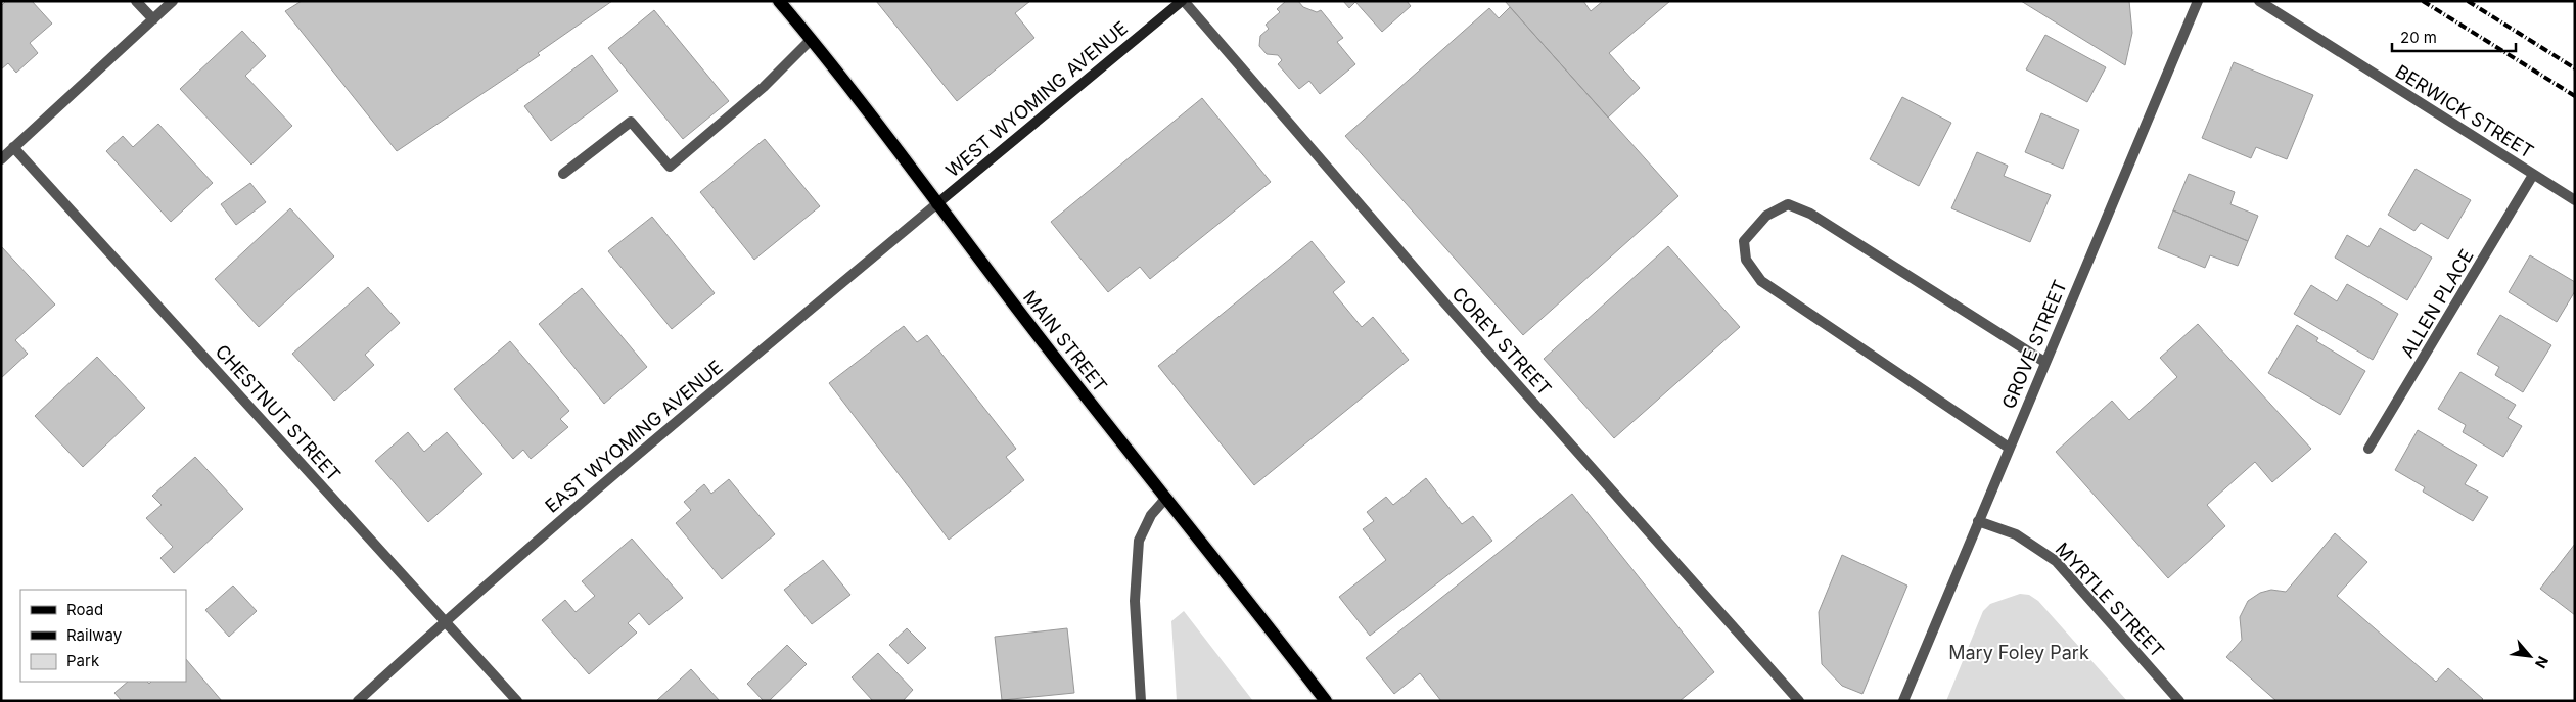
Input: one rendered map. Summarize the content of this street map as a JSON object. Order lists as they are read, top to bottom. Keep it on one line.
{"streets":{"main road":["WEST WYOMING AVENUE","MAIN STREET"],"street":["BERWICK STREET","ALLEN PLACE","COREY STREET","GROVE STREET","CHESTNUT STREET","EAST WYOMING AVENUE","MYRTLE STREET"]},"crossings":[["WEST WYOMING AVENUE","MAIN STREET"],["WEST WYOMING AVENUE","COREY STREET"],["WEST WYOMING AVENUE","EAST WYOMING AVENUE"],["BERWICK STREET","ALLEN PLACE"],["MAIN STREET","EAST WYOMING AVENUE"],["GROVE STREET","MYRTLE STREET"],["CHESTNUT STREET","EAST WYOMING AVENUE"]],"parks":["Mary Foley Park"],"legend":["Road","Railway","Park"],"scale_bar":"20 m","north":"bottom right"}
